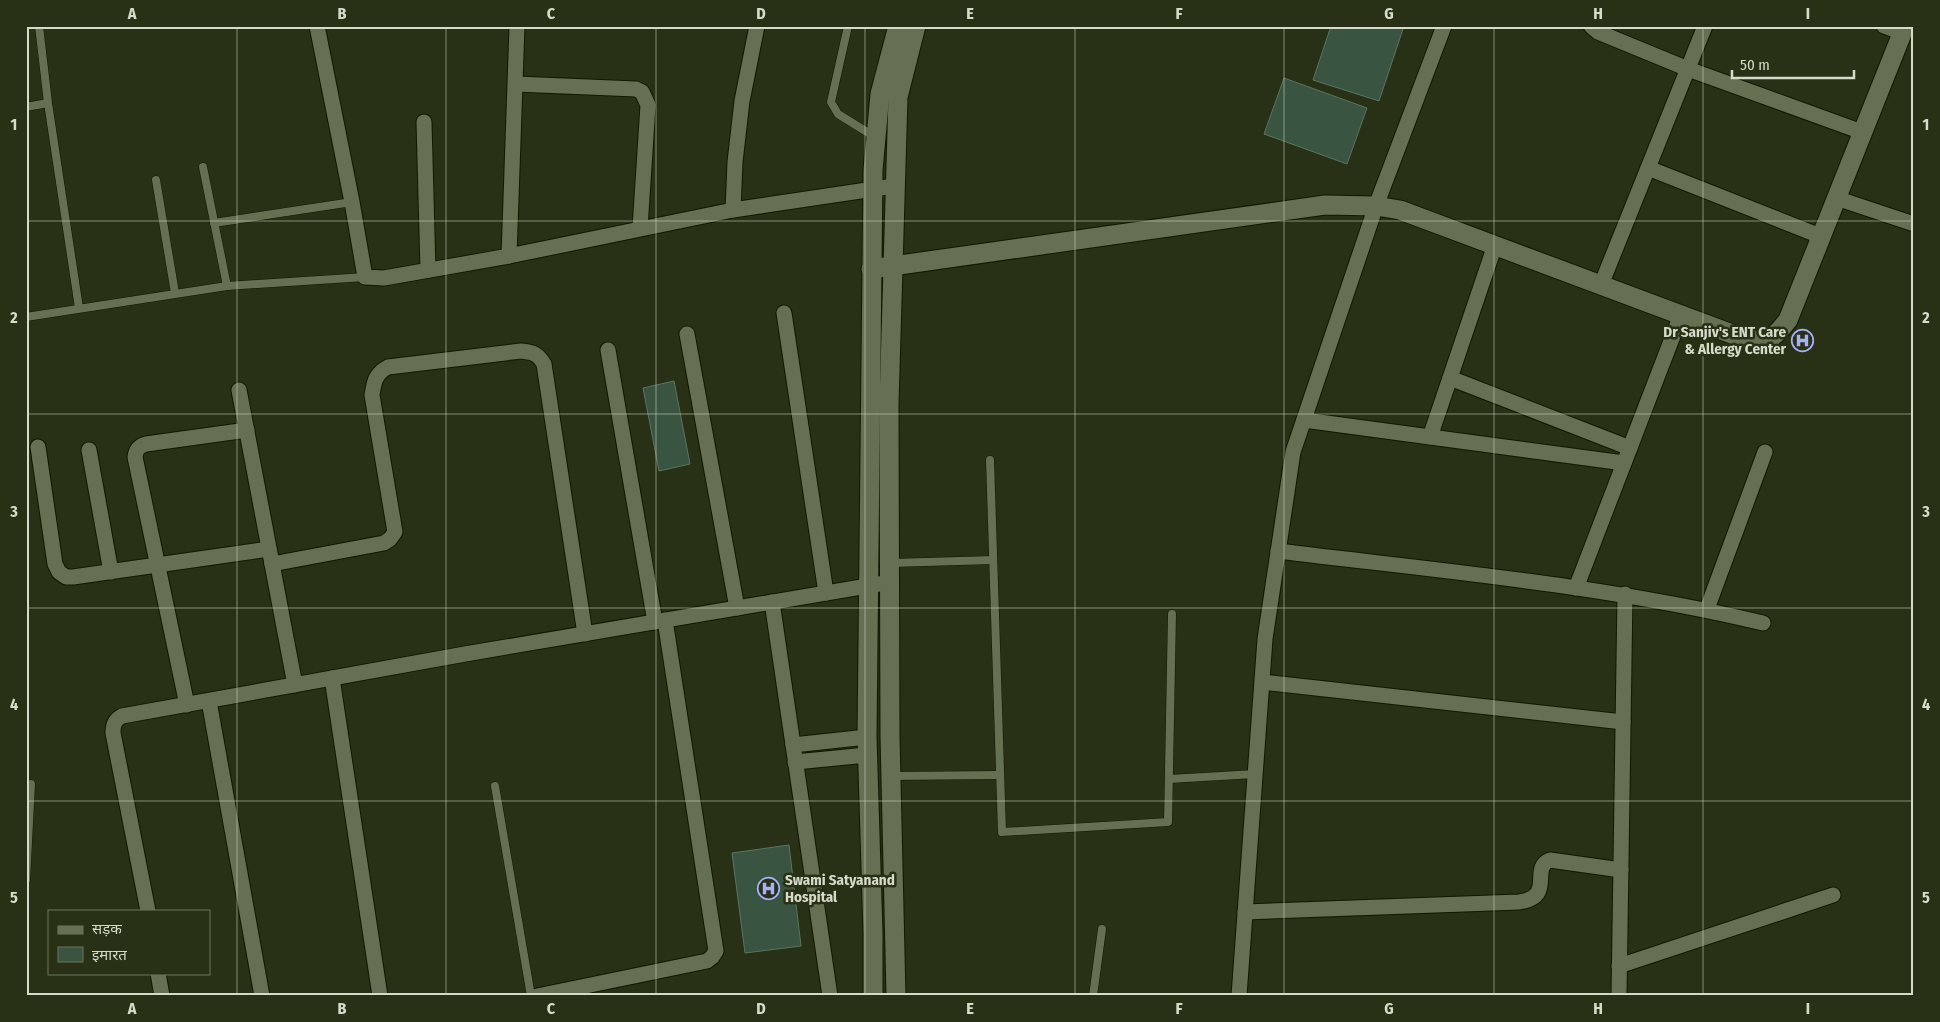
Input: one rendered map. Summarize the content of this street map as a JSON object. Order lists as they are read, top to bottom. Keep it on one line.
{"places":{"hospital":["Dr Sanjiv's ENT Care & Allergy Center","Swami Satyanand Hospital"]},"legend":["सड़क","इमारत"],"scale_bar":"50 m","grid":{"columns":["A","B","C","D","E","F","G","H","I"],"rows":["1","2","3","4","5"]}}
